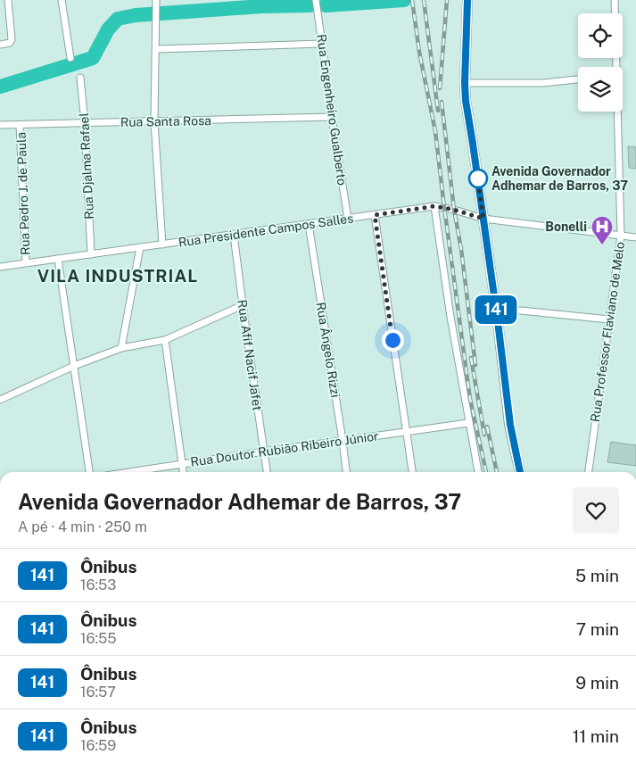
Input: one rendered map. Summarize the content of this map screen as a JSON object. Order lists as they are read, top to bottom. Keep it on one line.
{"streets":{"street":["Rua Engenheiro Gualberto","Rua Santa Rosa","Rua Djalma Rafael","Rua Pedro J. de Paula","Rua Presidente Campos Salles","Rua Professor Flaviano de Melo","Rua Ângelo Rizzi","Rua Afif Nacif Jafet","Rua Doutor Rubião Ribeiro Júnior"]},"crossings":[["Rua Engenheiro Gualberto","Rua Santa Rosa"],["Rua Engenheiro Gualberto","Rua Presidente Campos Salles"],["Rua Santa Rosa","Rua Djalma Rafael"],["Rua Santa Rosa","Rua Pedro J. de Paula"],["Rua Djalma Rafael","Rua Presidente Campos Salles"],["Rua Pedro J. de Paula","Rua Presidente Campos Salles"],["Rua Presidente Campos Salles","Rua Professor Flaviano de Melo"],["Rua Presidente Campos Salles","Rua Ângelo Rizzi"],["Rua Presidente Campos Salles","Rua Afif Nacif Jafet"],["Rua Ângelo Rizzi","Rua Doutor Rubião Ribeiro Júnior"],["Rua Afif Nacif Jafet","Rua Doutor Rubião Ribeiro Júnior"]],"districts":["VILA INDUSTRIAL"],"places":{"other":["Avenida Governador Adhemar de Barros, 37"],"hospital":["Bonelli"]},"lines":["bus line 141"],"page":{"on_map":"141","heading":["Avenida Governador Adhemar de Barros, 37","A pé · 4 min · 250 m"],"list":[{"mark":"141","name":"Ônibus","note":"16:53","value":"5 min"},{"mark":"141","name":"Ônibus","note":"16:55","value":"7 min"},{"mark":"141","name":"Ônibus","note":"16:57","value":"9 min"},{"mark":"141","name":"Ônibus","note":"16:59","value":"11 min"}]}}
